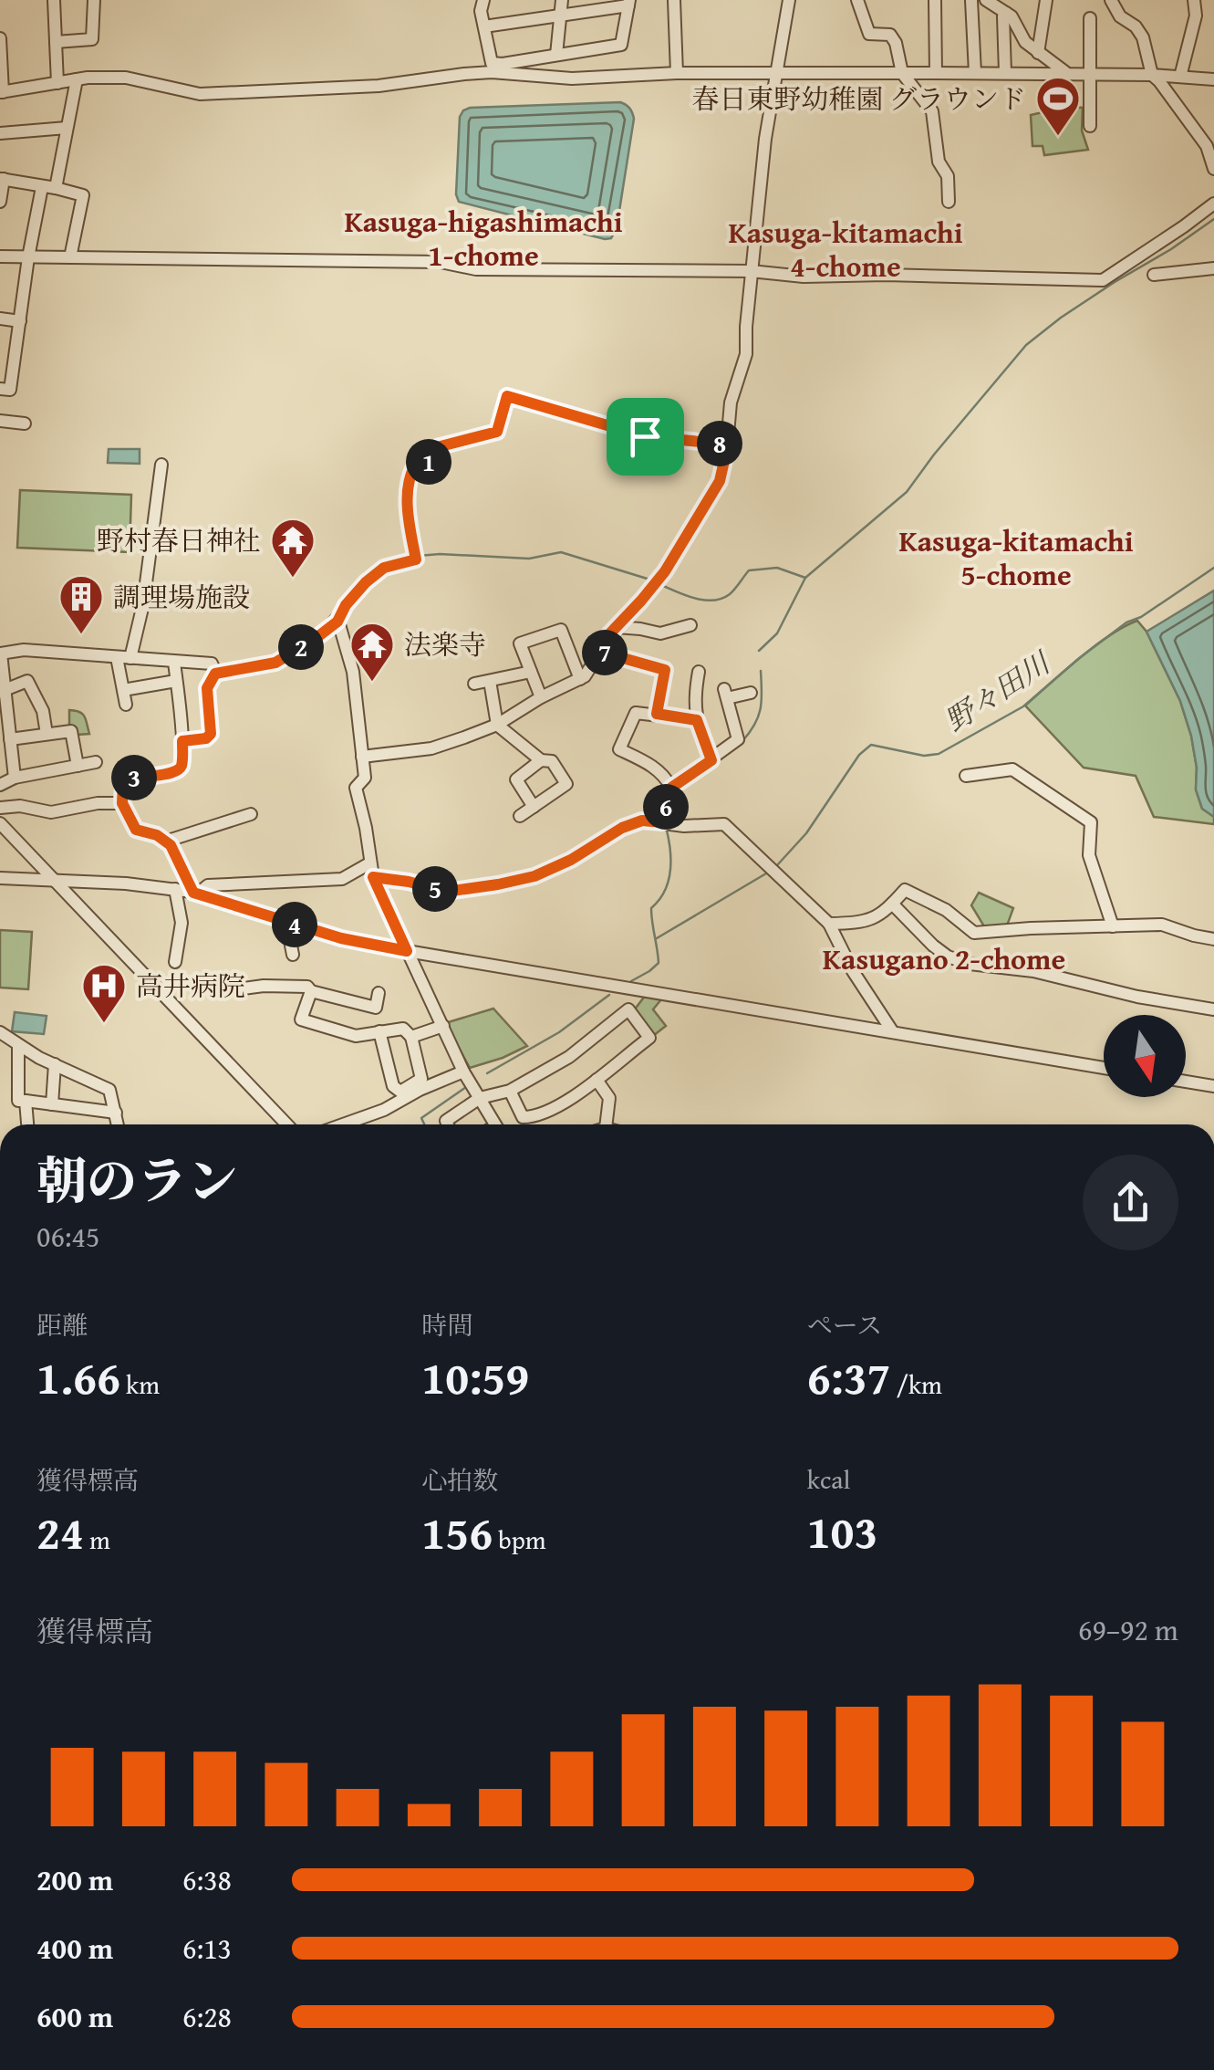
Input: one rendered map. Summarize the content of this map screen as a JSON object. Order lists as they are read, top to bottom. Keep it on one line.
{"districts":["Kasuga-higashimachi 1-chome","Kasuga-kitamachi 4-chome","Kasuga-kitamachi 5-chome","Kasugano 2-chome"],"water":["野々田川"],"places":{"sports":["春日東野幼稚園 グラウンド"],"temple":["野村春日神社","法楽寺"],"building":["調理場施設"],"hospital":["高井病院"]},"north":"bottom","page":{"pins":["8","1","2","7","3","6","5","4"],"heading":["朝のラン","06:45"],"stats":[["距離","1.66 km"],["時間","10:59"],["ペース","6:37 /km"],["獲得標高","24 m"],["心拍数","156 bpm"],["kcal","103"]],"chart":["獲得標高","69–92 m"],"list":[{"name":"200 m","note":"6:38"},{"name":"400 m","note":"6:13"},{"name":"600 m","note":"6:28"}]}}
